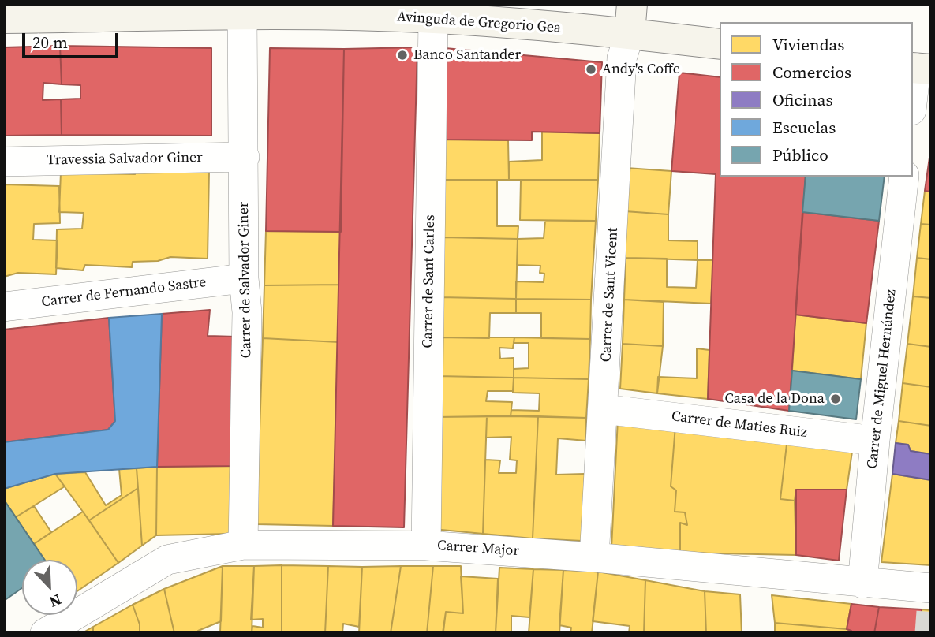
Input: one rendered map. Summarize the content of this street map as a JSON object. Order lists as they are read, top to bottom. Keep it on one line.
{"streets":{"street":["Avinguda de Gregorio Gea","Travessia Salvador Giner","Carrer de Salvador Giner","Carrer de Sant Carles","Carrer de Fernando Sastre","Carrer de Sant Vicent","Carrer de Miguel Hernández","Carrer de Maties Ruiz","Carrer Major"]},"crossings":[["Avinguda de Gregorio Gea","Carrer de Salvador Giner"],["Avinguda de Gregorio Gea","Carrer de Sant Carles"],["Avinguda de Gregorio Gea","Carrer de Sant Vicent"],["Travessia Salvador Giner","Carrer de Salvador Giner"],["Carrer de Salvador Giner","Carrer de Fernando Sastre"],["Carrer de Salvador Giner","Carrer Major"],["Carrer de Sant Carles","Carrer Major"],["Carrer de Sant Vicent","Carrer de Maties Ruiz"],["Carrer de Sant Vicent","Carrer Major"],["Carrer de Miguel Hernández","Carrer de Maties Ruiz"],["Carrer de Miguel Hernández","Carrer Major"]],"places":["Banco Santander","Andy's Coffe","Casa de la Dona"],"legend":["Viviendas","Comercios","Oficinas","Escuelas","Público"],"scale_bar":"20 m","north":"bottom right"}
